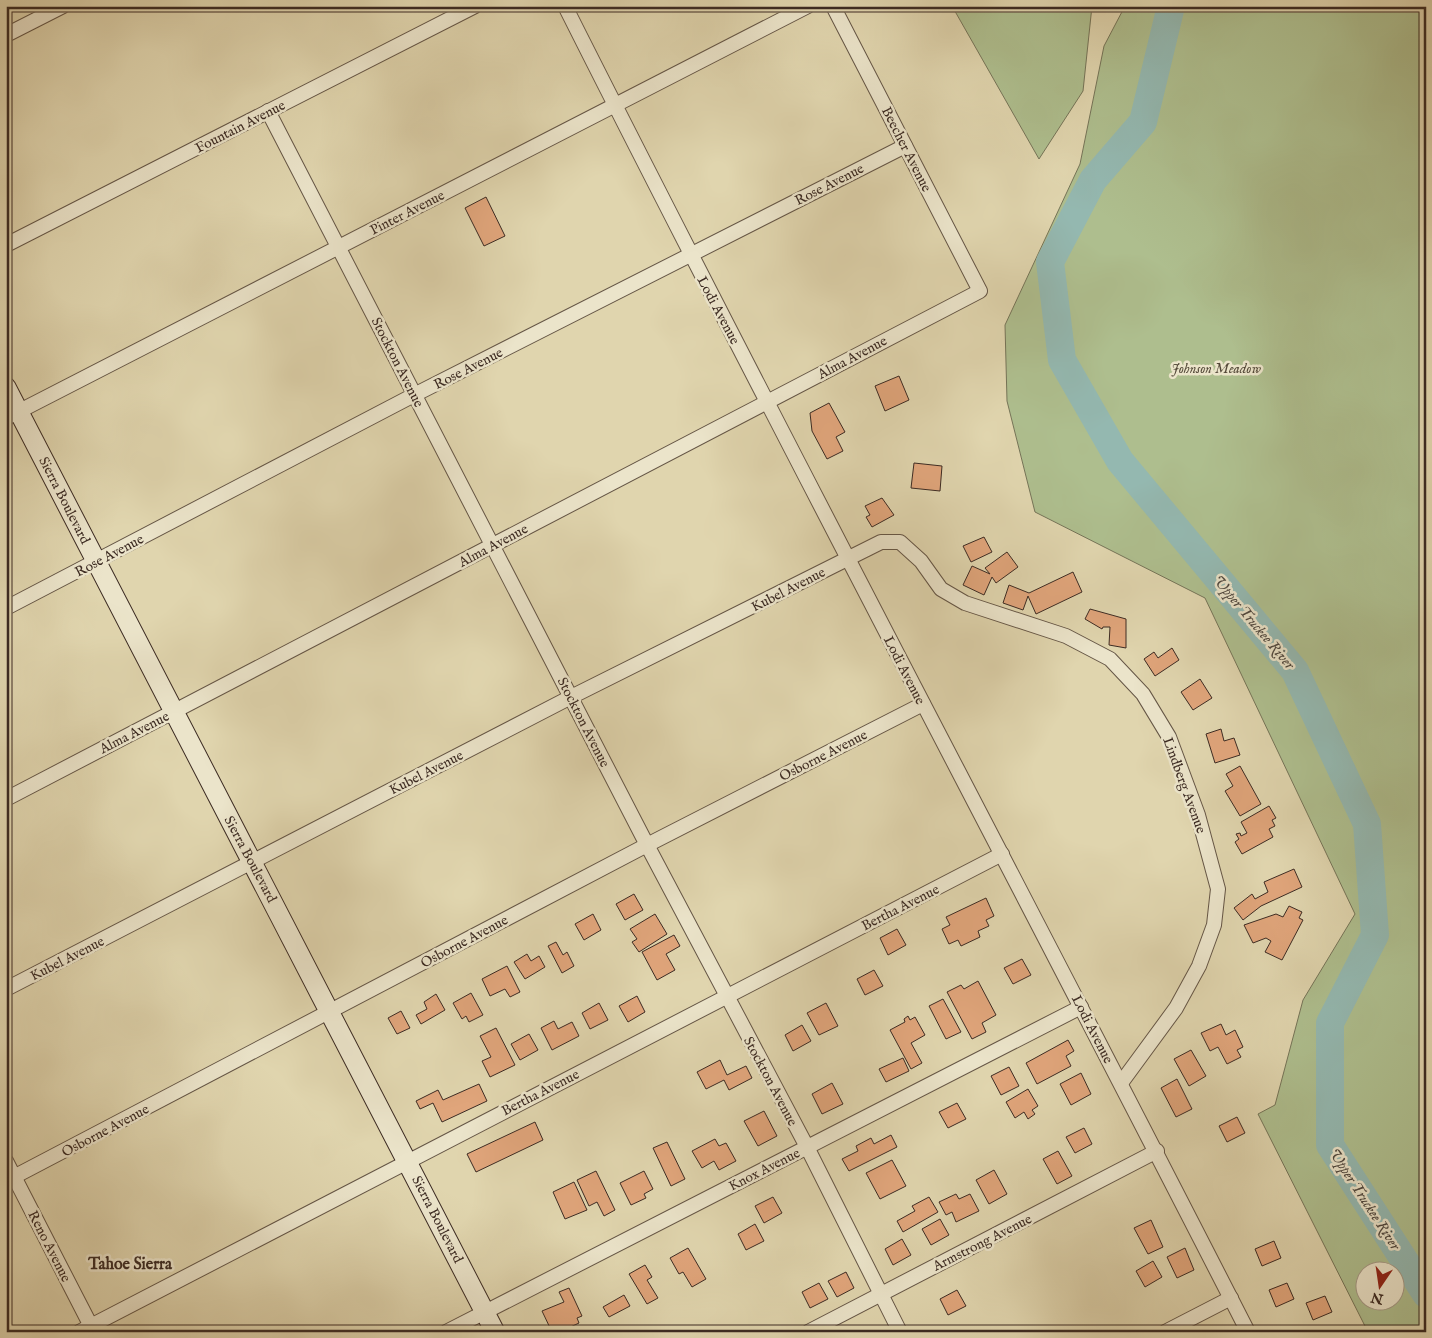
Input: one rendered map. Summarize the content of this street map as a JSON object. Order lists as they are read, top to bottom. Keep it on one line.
{"streets":{"street":["Fountain Avenue","Beecher Avenue","Rose Avenue","Pinter Avenue","Lodi Avenue","Alma Avenue","Stockton Avenue","Sierra Boulevard","Kubel Avenue","Osborne Avenue","Lindberg Avenue","Bertha Avenue","Knox Avenue","Armstrong Avenue","Reno Avenue"]},"crossings":[["Fountain Avenue","Stockton Avenue"],["Beecher Avenue","Rose Avenue"],["Beecher Avenue","Alma Avenue"],["Rose Avenue","Lodi Avenue"],["Rose Avenue","Stockton Avenue"],["Rose Avenue","Sierra Boulevard"],["Pinter Avenue","Lodi Avenue"],["Pinter Avenue","Stockton Avenue"],["Pinter Avenue","Sierra Boulevard"],["Lodi Avenue","Alma Avenue"],["Lodi Avenue","Kubel Avenue"],["Lodi Avenue","Osborne Avenue"],["Lodi Avenue","Lindberg Avenue"],["Lodi Avenue","Bertha Avenue"],["Lodi Avenue","Knox Avenue"],["Lodi Avenue","Armstrong Avenue"],["Alma Avenue","Stockton Avenue"],["Alma Avenue","Sierra Boulevard"],["Stockton Avenue","Kubel Avenue"],["Stockton Avenue","Osborne Avenue"],["Stockton Avenue","Bertha Avenue"],["Stockton Avenue","Knox Avenue"],["Stockton Avenue","Armstrong Avenue"],["Sierra Boulevard","Kubel Avenue"],["Sierra Boulevard","Osborne Avenue"],["Sierra Boulevard","Bertha Avenue"],["Sierra Boulevard","Knox Avenue"],["Kubel Avenue","Lindberg Avenue"],["Osborne Avenue","Reno Avenue"],["Bertha Avenue","Reno Avenue"]],"districts":["Tahoe Sierra"],"water":["Upper Truckee River"],"parks":["Johnson Meadow"],"north":"bottom"}
